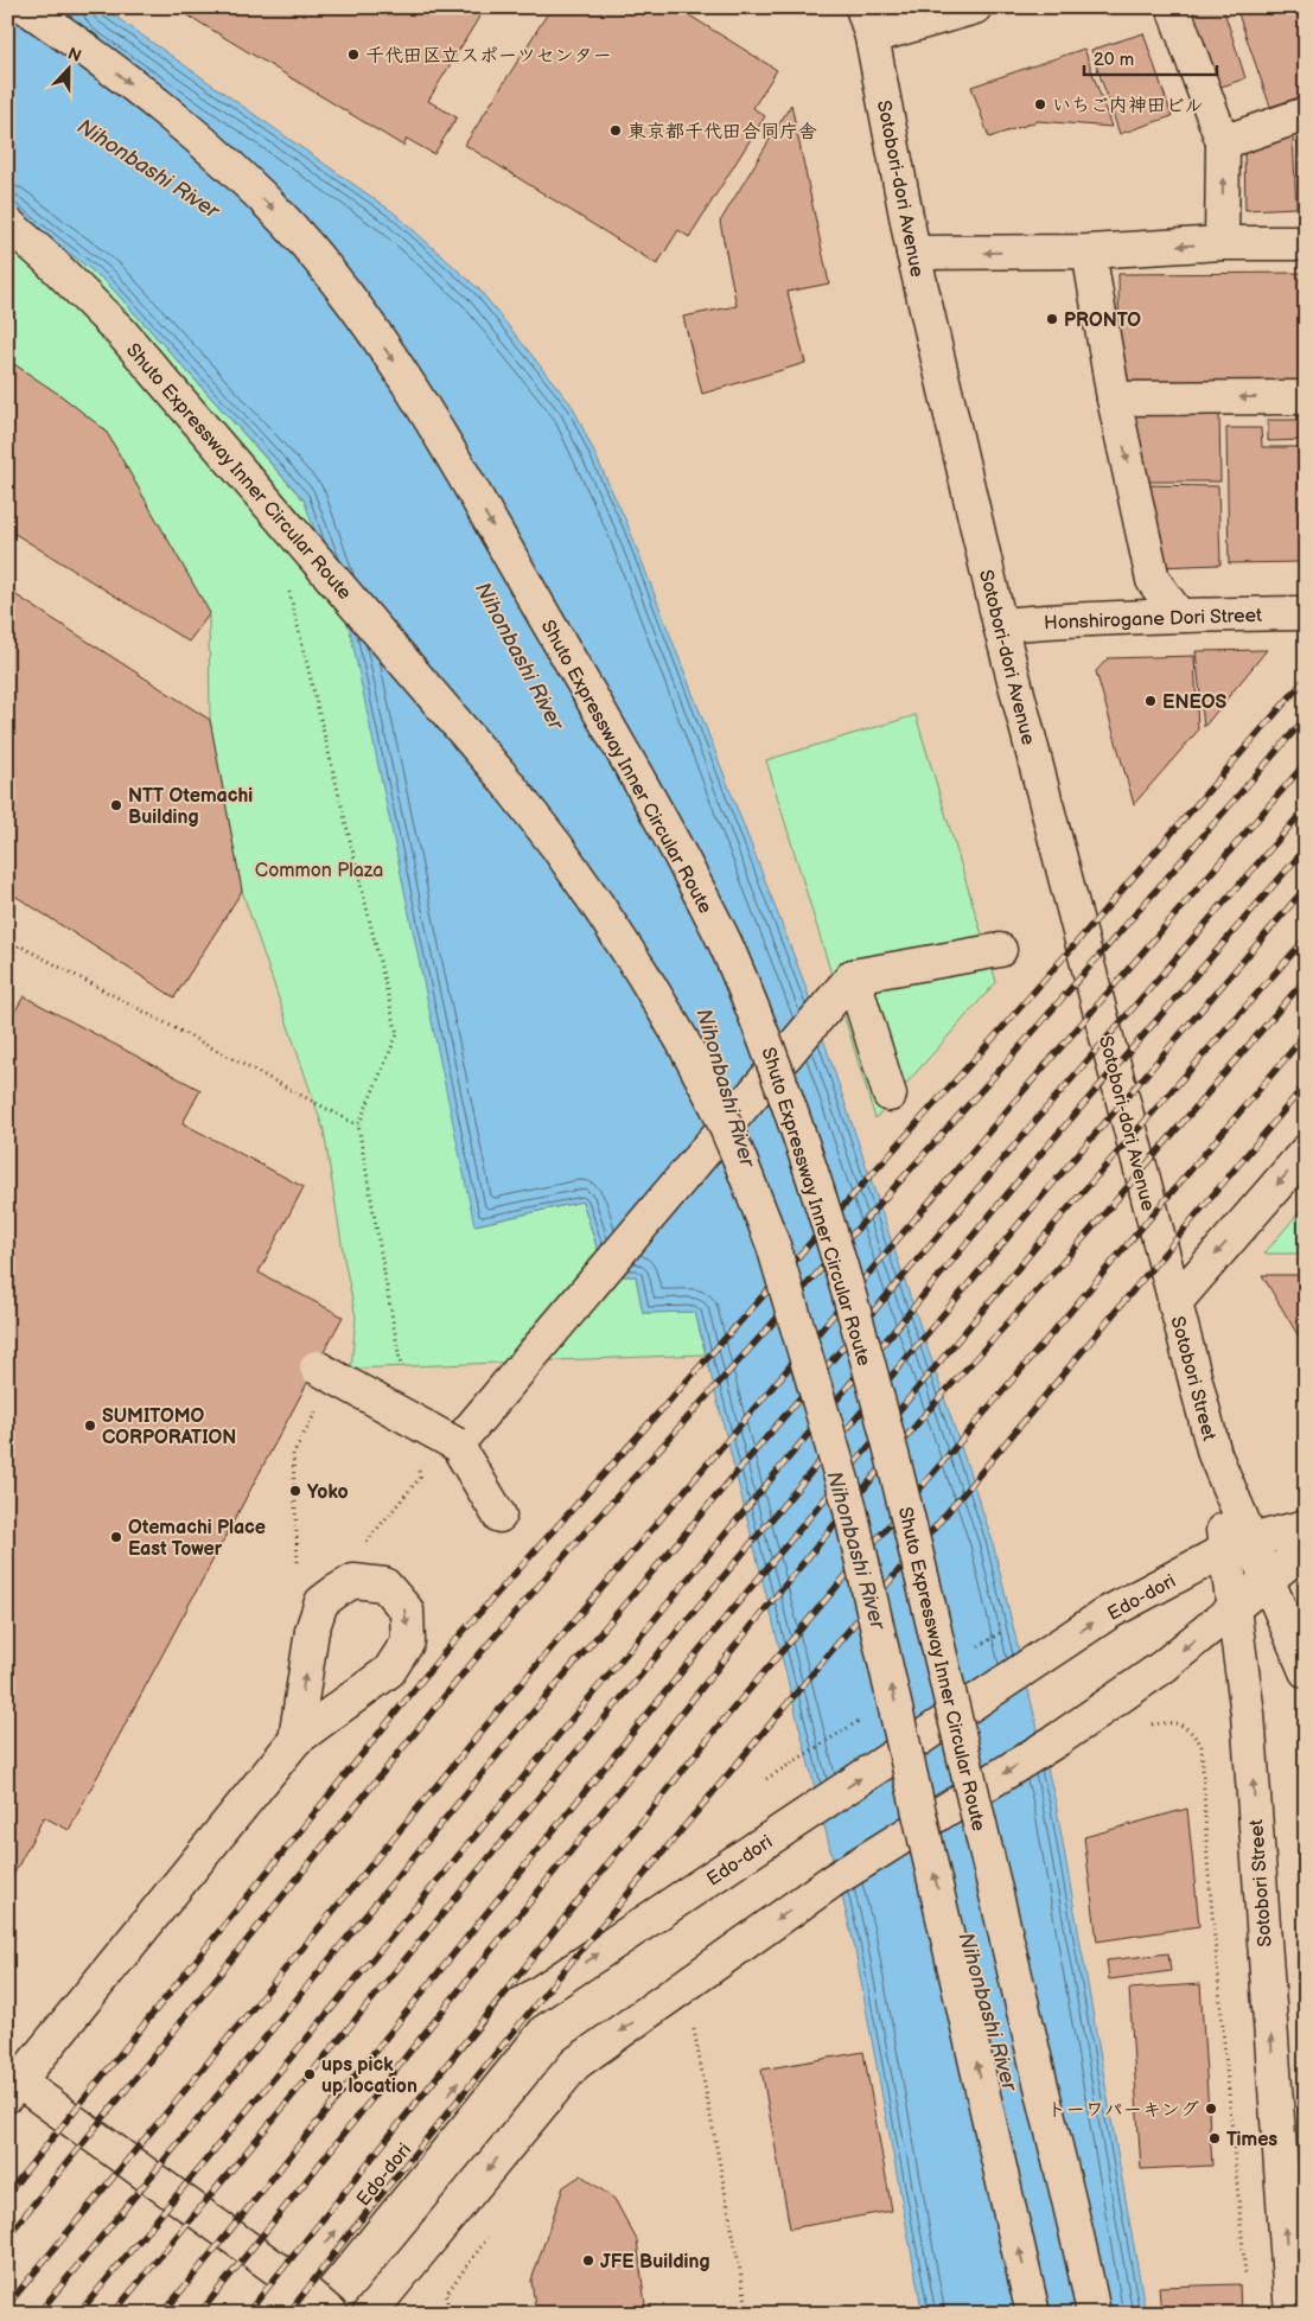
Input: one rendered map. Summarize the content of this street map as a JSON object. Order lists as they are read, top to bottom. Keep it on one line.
{"streets":{"main road":["Sotobori-dori Avenue","Shuto Expressway Inner Circular Route","Honshirogane Dori Street","Sotobori Street","Edo-dori"]},"crossings":[["Sotobori-dori Avenue","Honshirogane Dori Street"],["Sotobori-dori Avenue","Sotobori Street"],["Sotobori Street","Edo-dori"]],"one_way":["Sotobori Street"],"water":["Nihonbashi River"],"parks":["Common Plaza"],"places":["千代田区立スポーツセンター","いちご内神田ビル","東京都千代田合同庁舎","PRONTO","ENEOS","NTT Otemachi Building","SUMITOMO CORPORATION","Yoko","Otemachi Place East Tower","ups pick up location","トーワパーキング","Times","JFE Building"],"scale_bar":"20 m","north":"top"}
